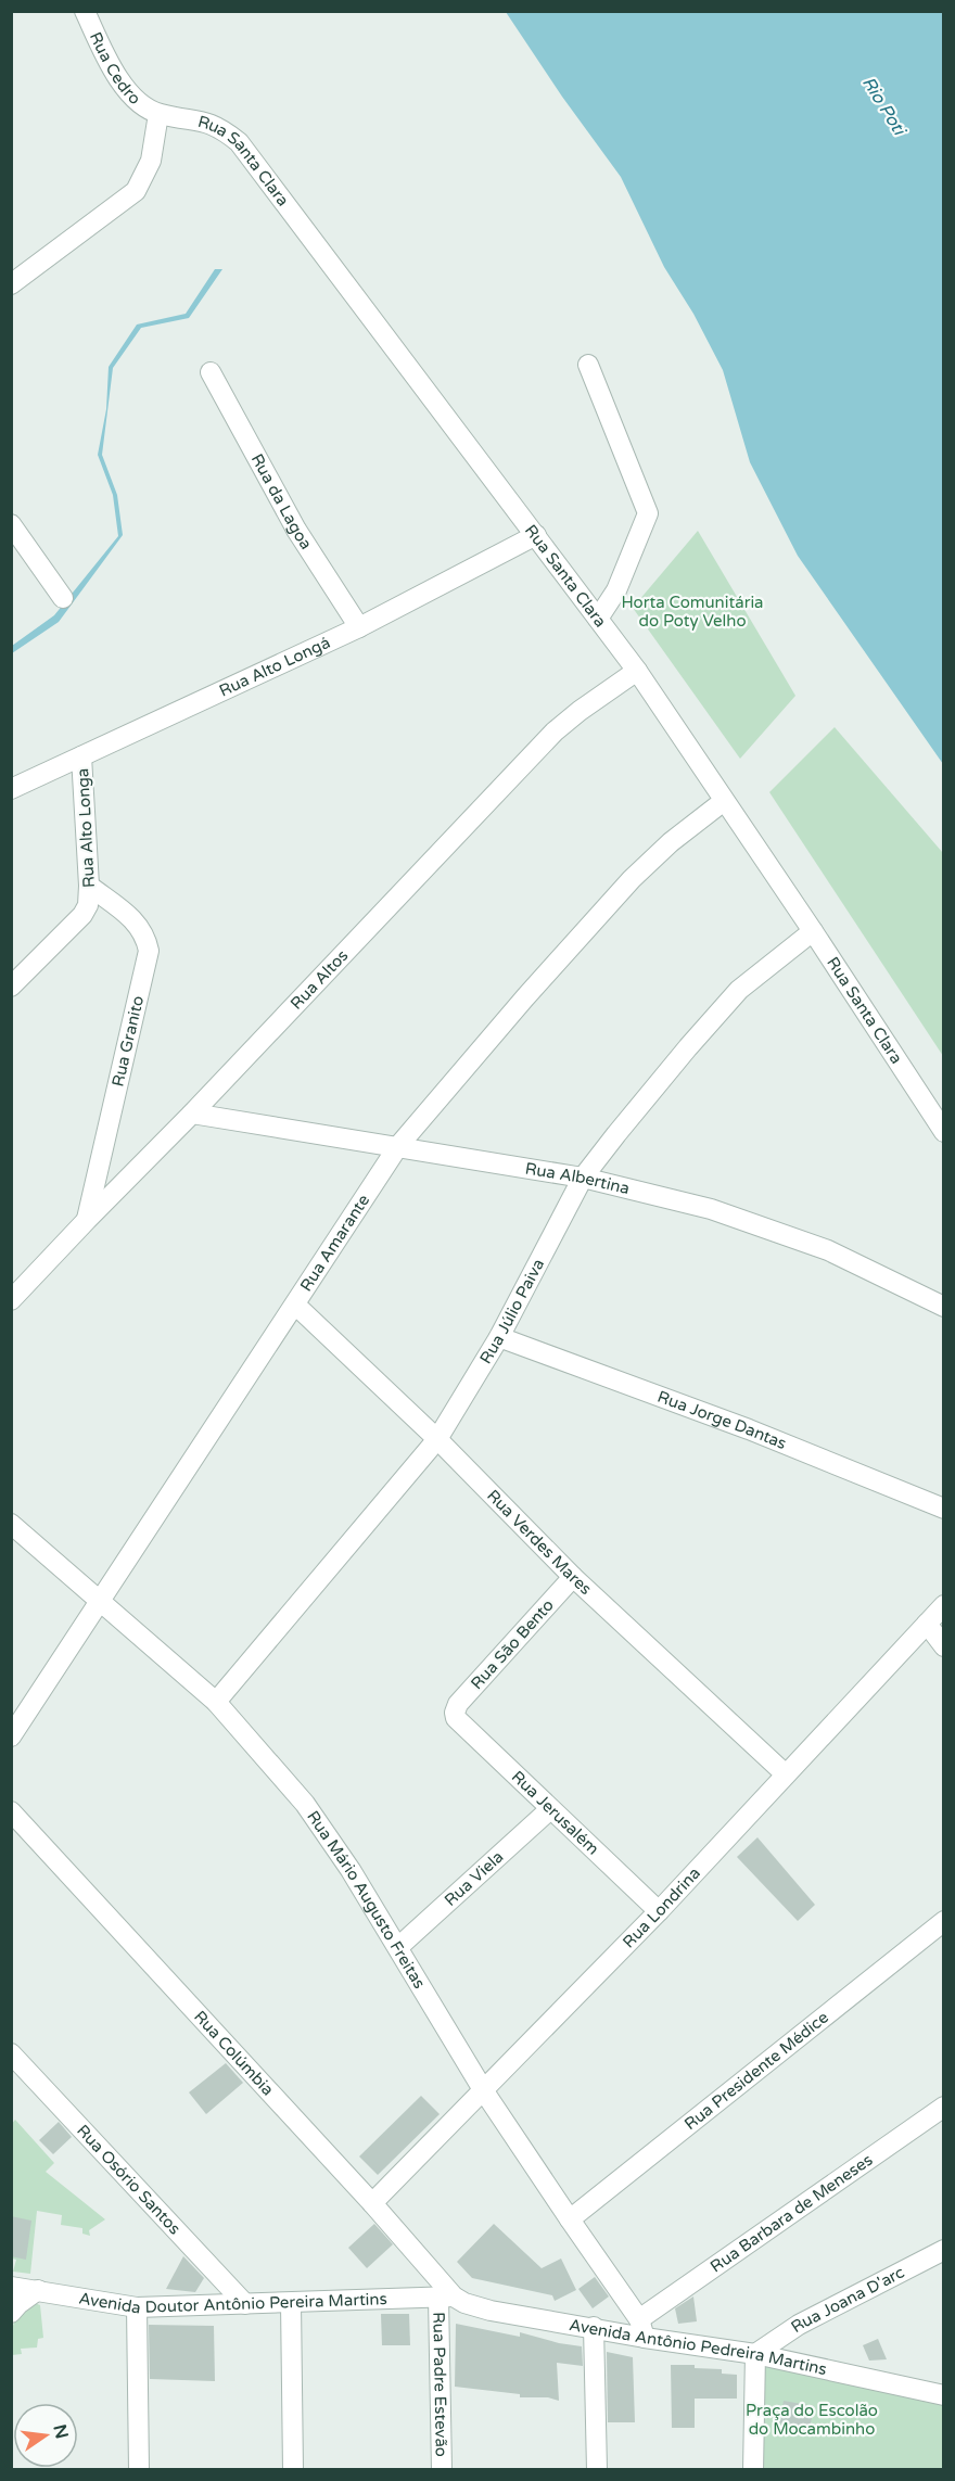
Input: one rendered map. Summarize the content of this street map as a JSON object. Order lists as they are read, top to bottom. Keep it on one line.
{"streets":{"street":["Rua Cedro","Rua Santa Clara","Rua da Lagoa","Rua Alto Longá","Rua Alto Longa","Rua Altos","Rua Granito","Rua Albertina","Rua Amarante","Rua Júlio Paiva","Rua Jorge Dantas","Rua Verdes Mares","Rua São Bento","Rua Jerusalém","Rua Viela","Rua Mário Augusto Freitas","Rua Londrina","Rua Colúmbia","Rua Presidente Médice","Rua Osório Santos","Rua Barbara de Meneses","Avenida Doutor Antônio Pereira Martins","Rua Joana D'arc","Avenida Antônio Pedreira Martins","Rua Padre Estevão"]},"crossings":[["Rua Cedro","Rua Santa Clara"],["Rua Santa Clara","Rua Alto Longá"],["Rua Santa Clara","Rua Altos"],["Rua Santa Clara","Rua Amarante"],["Rua Santa Clara","Rua Júlio Paiva"],["Rua da Lagoa","Rua Alto Longá"],["Rua Alto Longá","Rua Alto Longa"],["Rua Alto Longa","Rua Granito"],["Rua Altos","Rua Granito"],["Rua Altos","Rua Albertina"],["Rua Albertina","Rua Amarante"],["Rua Albertina","Rua Júlio Paiva"],["Rua Amarante","Rua Verdes Mares"],["Rua Amarante","Rua Mário Augusto Freitas"],["Rua Júlio Paiva","Rua Jorge Dantas"],["Rua Júlio Paiva","Rua Verdes Mares"],["Rua Júlio Paiva","Rua Mário Augusto Freitas"],["Rua Verdes Mares","Rua São Bento"],["Rua Verdes Mares","Rua Londrina"],["Rua São Bento","Rua Jerusalém"],["Rua Jerusalém","Rua Viela"],["Rua Jerusalém","Rua Londrina"],["Rua Viela","Rua Mário Augusto Freitas"],["Rua Mário Augusto Freitas","Rua Londrina"],["Rua Mário Augusto Freitas","Rua Presidente Médice"],["Rua Mário Augusto Freitas","Rua Barbara de Meneses"],["Rua Mário Augusto Freitas","Avenida Antônio Pedreira Martins"],["Rua Londrina","Rua Colúmbia"],["Rua Colúmbia","Avenida Doutor Antônio Pereira Martins"],["Rua Colúmbia","Avenida Antônio Pedreira Martins"],["Rua Colúmbia","Rua Padre Estevão"],["Rua Osório Santos","Avenida Doutor Antônio Pereira Martins"],["Rua Barbara de Meneses","Avenida Antônio Pedreira Martins"],["Avenida Doutor Antônio Pereira Martins","Avenida Antônio Pedreira Martins"],["Avenida Doutor Antônio Pereira Martins","Rua Padre Estevão"],["Rua Joana D'arc","Avenida Antônio Pedreira Martins"],["Avenida Antônio Pedreira Martins","Rua Padre Estevão"]],"water":["Rio Poti"],"parks":["Horta Comunitária do Poty Velho","Praça do Escolão do Mocambinho"],"north":"right"}
